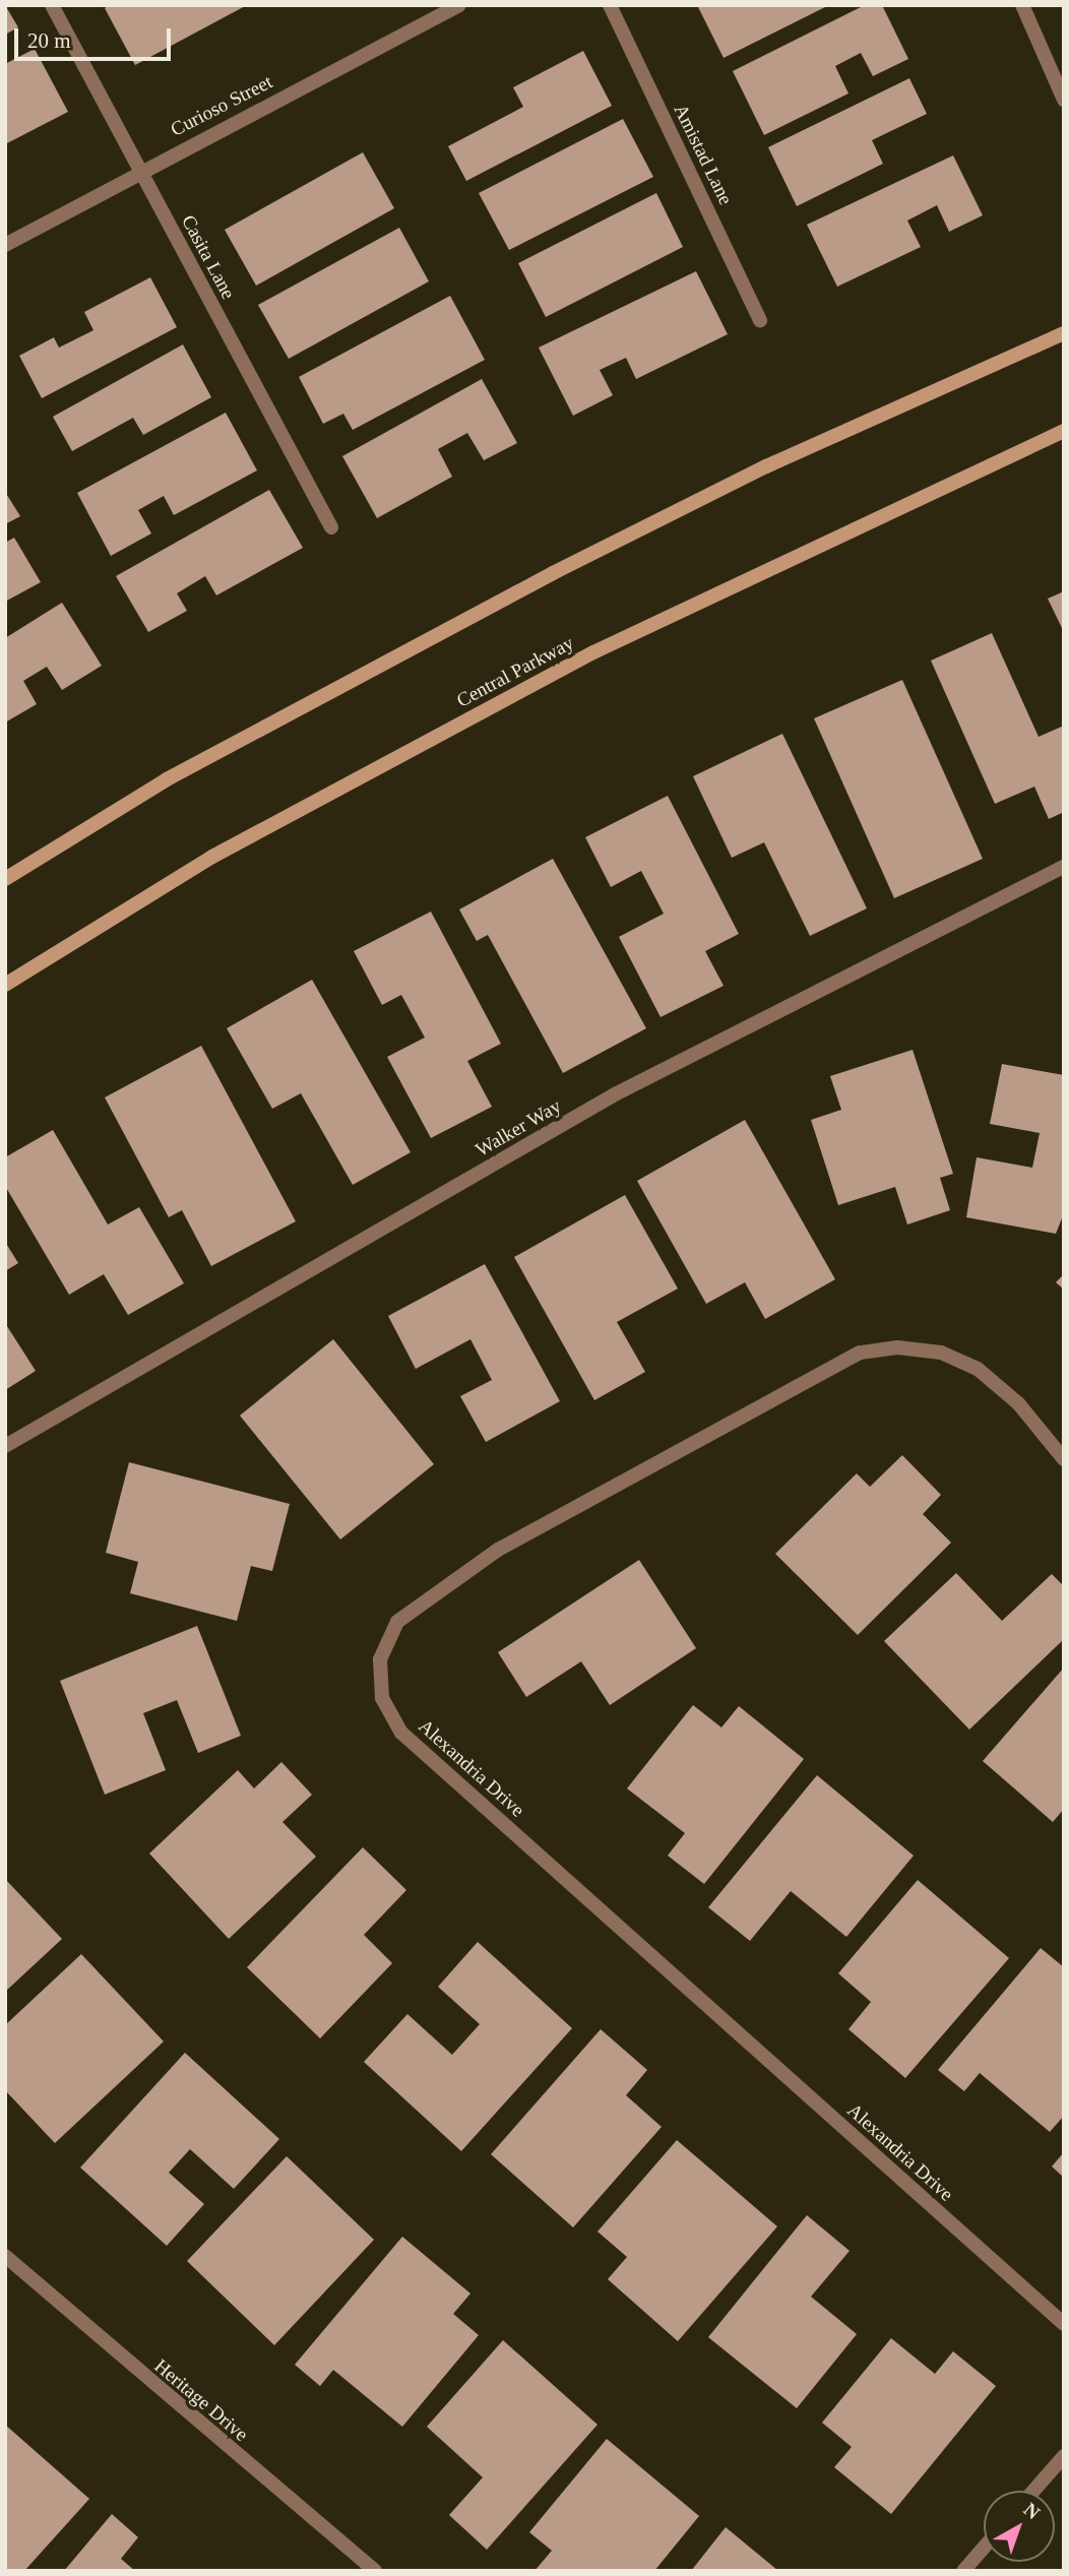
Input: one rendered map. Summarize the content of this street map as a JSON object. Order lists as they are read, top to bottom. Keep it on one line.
{"streets":{"main road":["Central Parkway"],"street":["Curioso Street","Amistad Lane","Casita Lane","Walker Way","Alexandria Drive","Heritage Drive"]},"crossings":[["Curioso Street","Casita Lane"]],"scale_bar":"20 m","north":"top right"}
